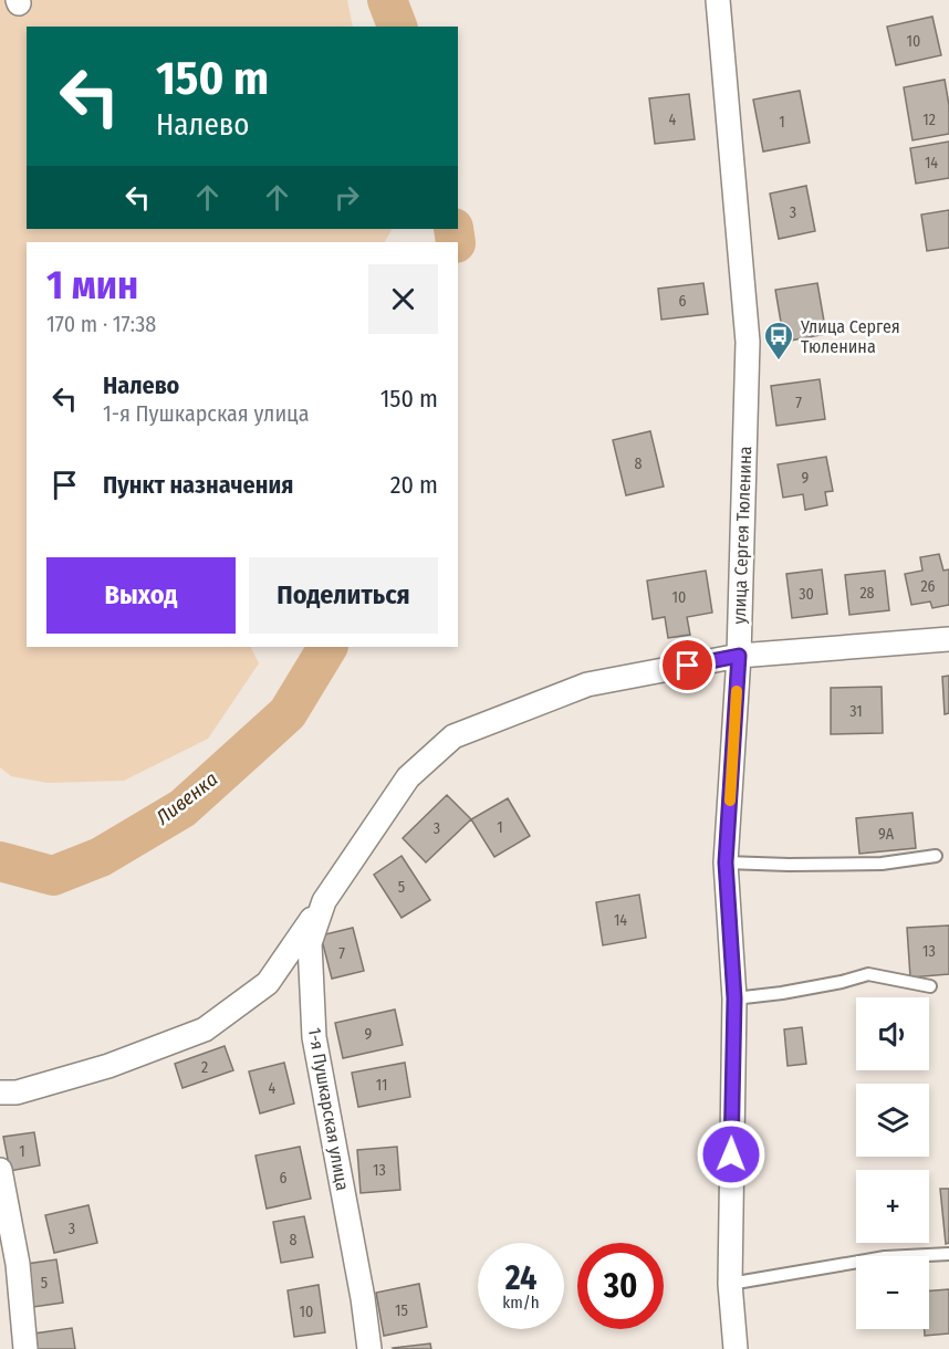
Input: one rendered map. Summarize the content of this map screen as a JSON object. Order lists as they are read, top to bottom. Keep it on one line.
{"streets":{"street":["улица Сергея Тюленина","1-я Пушкарская улица"]},"crossings":[["улица Сергея Тюленина","1-я Пушкарская улица"]],"water":["Ливенка"],"places":{"bus stop":["Улица Сергея Тюленина"]},"house_numbers":["10","4","12","1","14","3","6","7","8","9","26","28","30","10","31","1","3","9А","5","14","13","7","9","2","11","4","1","13","6","3","8","5","15","10"],"page":{"turn":["150 m","Налево"],"heading":["1 мин","170 m · 17:38"],"list":[{"name":"Налево","note":"1-я Пушкарская улица","value":"150 m"},{"name":"Пункт назначения","value":"20 m"}],"buttons":["Выход","Поделиться"],"map_buttons":["+","−"],"speed":"24 km/h","limit":"30"}}
